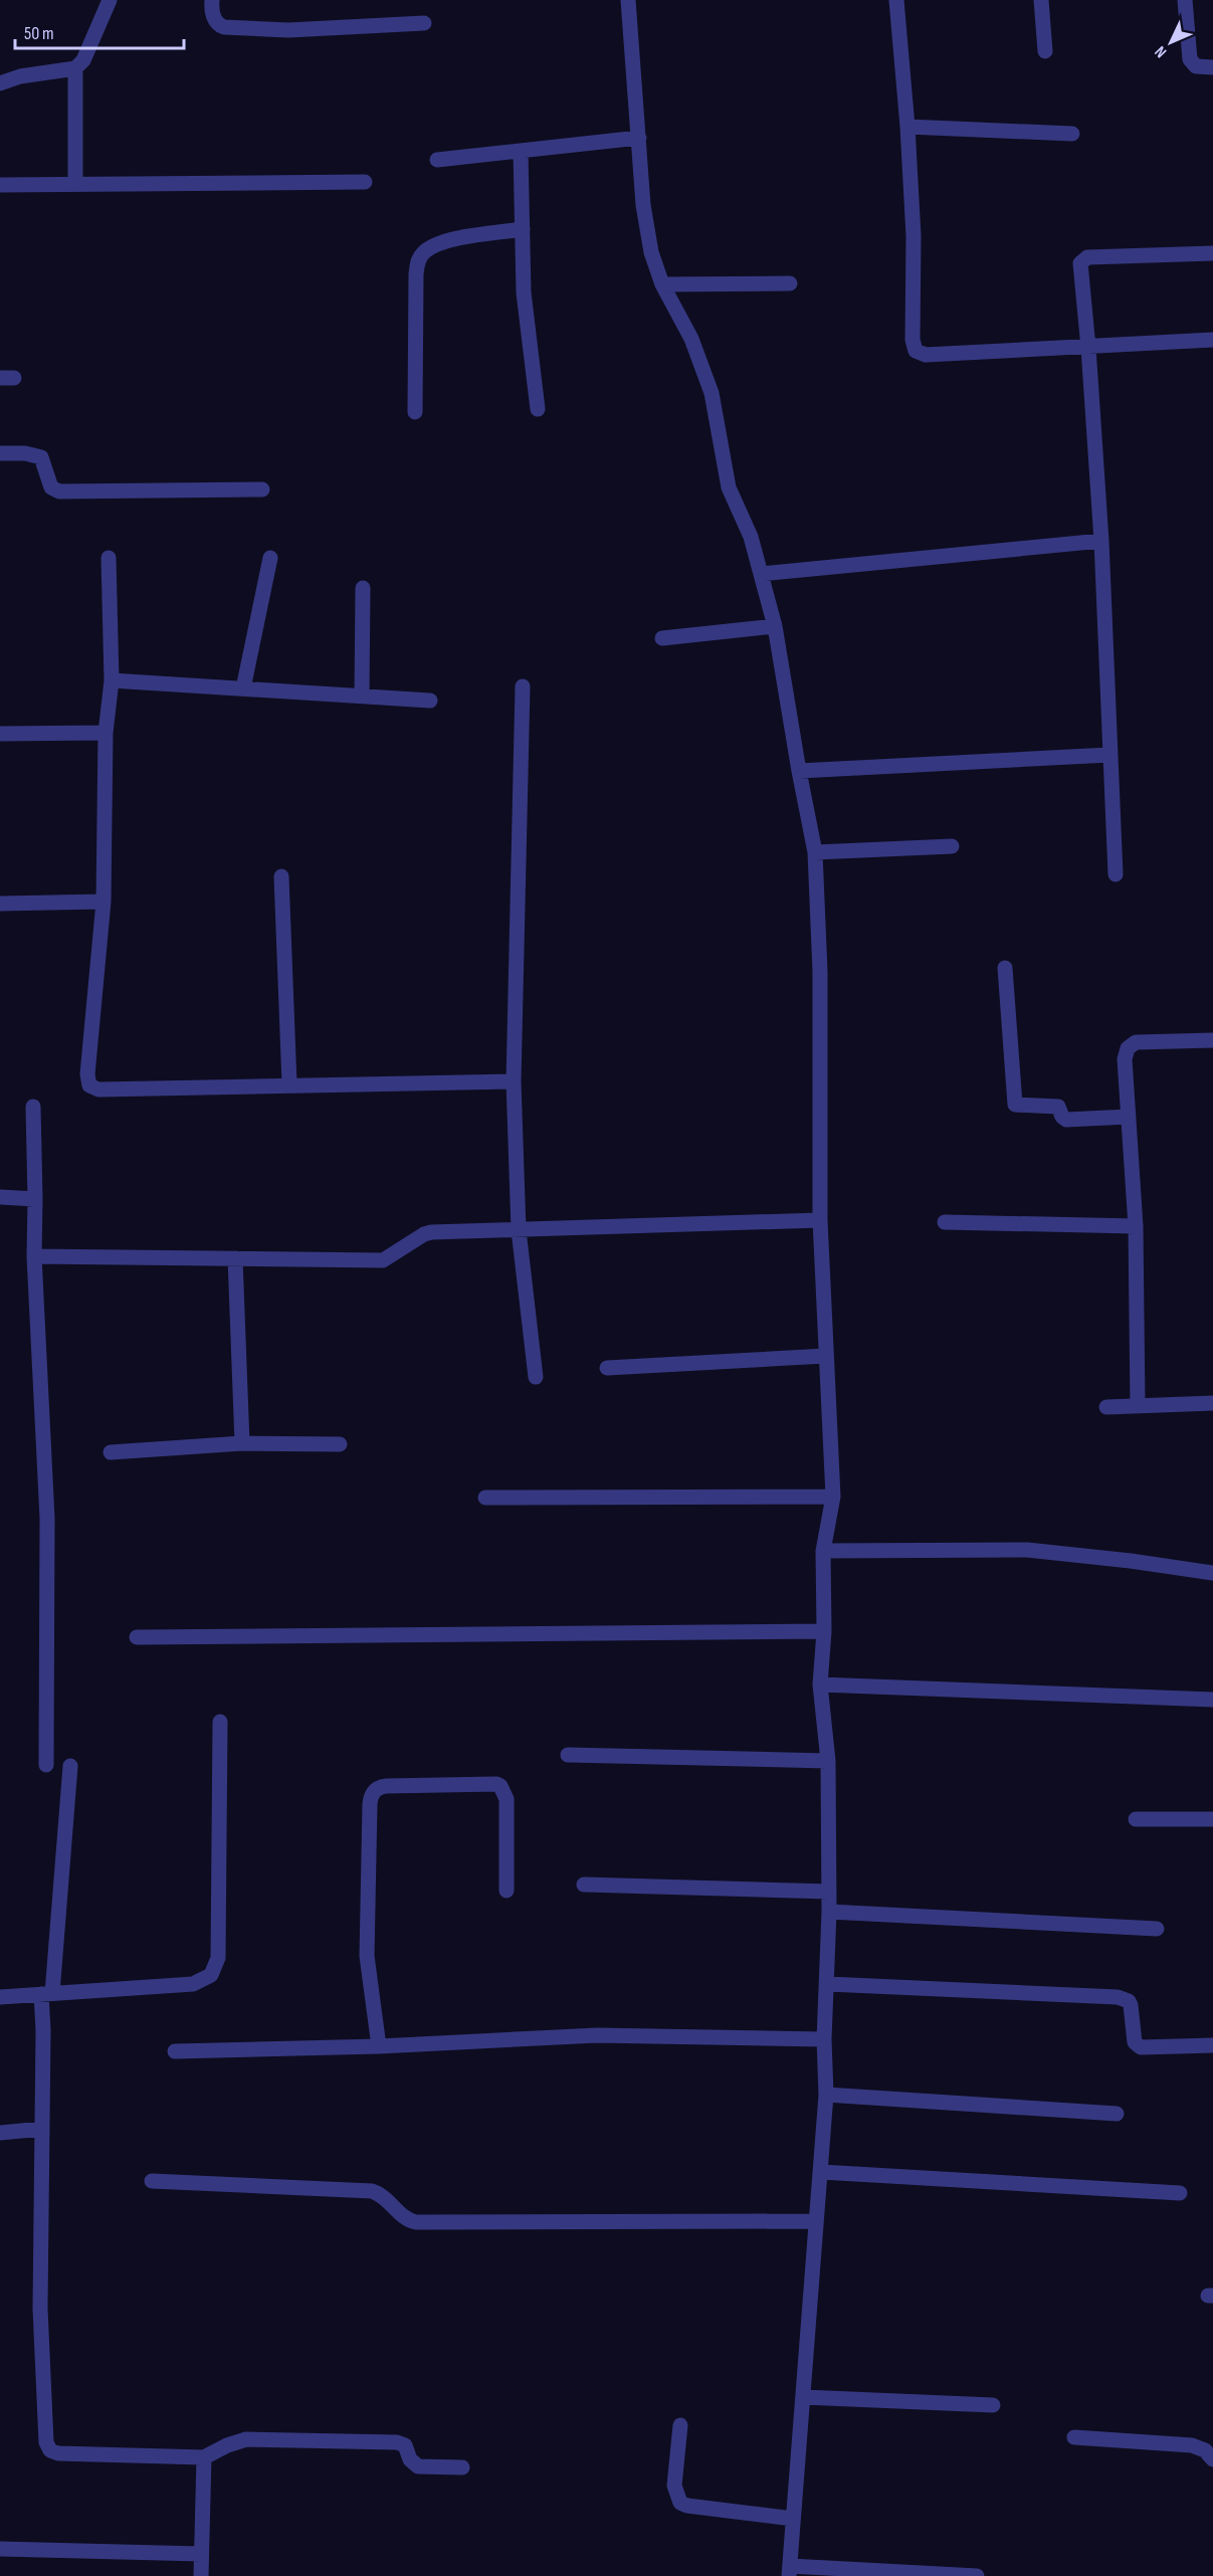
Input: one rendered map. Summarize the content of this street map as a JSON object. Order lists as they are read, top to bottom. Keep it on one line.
{"scale_bar":"50 m","north":"bottom left"}
